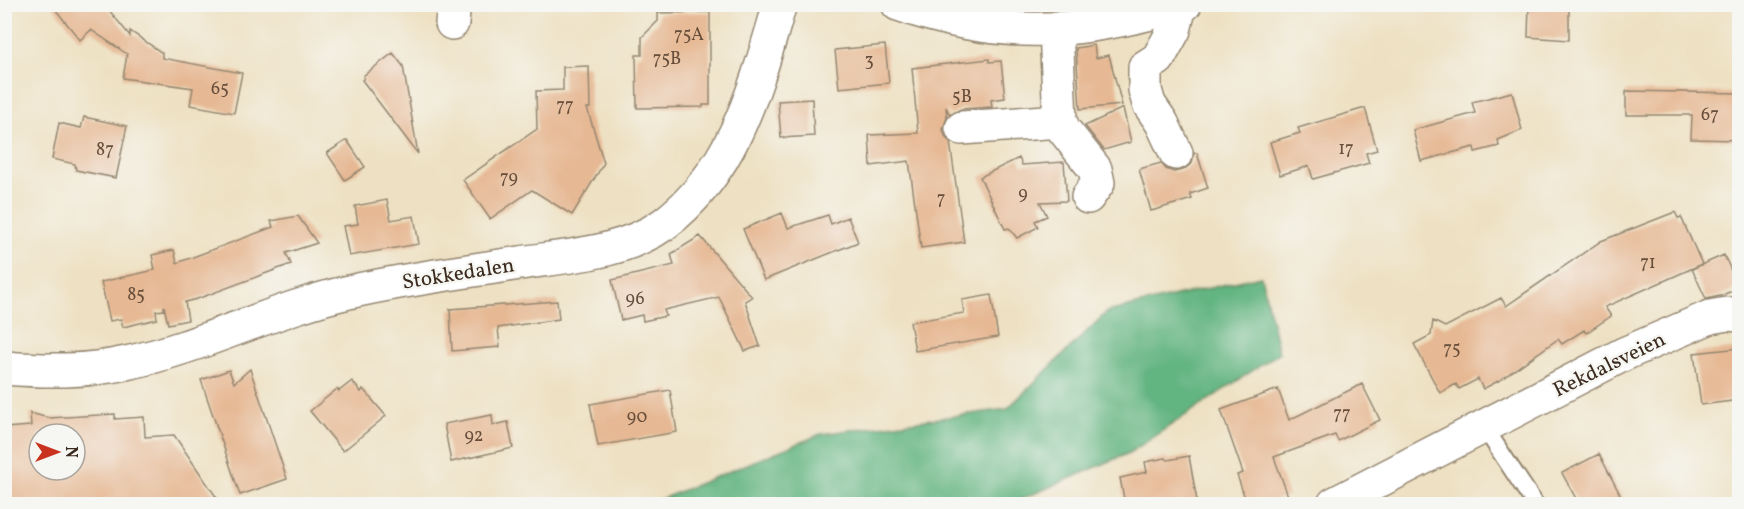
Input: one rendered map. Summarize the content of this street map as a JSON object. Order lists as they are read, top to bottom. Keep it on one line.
{"streets":{"street":["Stokkedalen","Rekdalsveien"]},"house_numbers":["75A","75B","3","65","5B","77","67","17","87","79","9","7","71","85","96","75","77","90","92"],"north":"right"}
